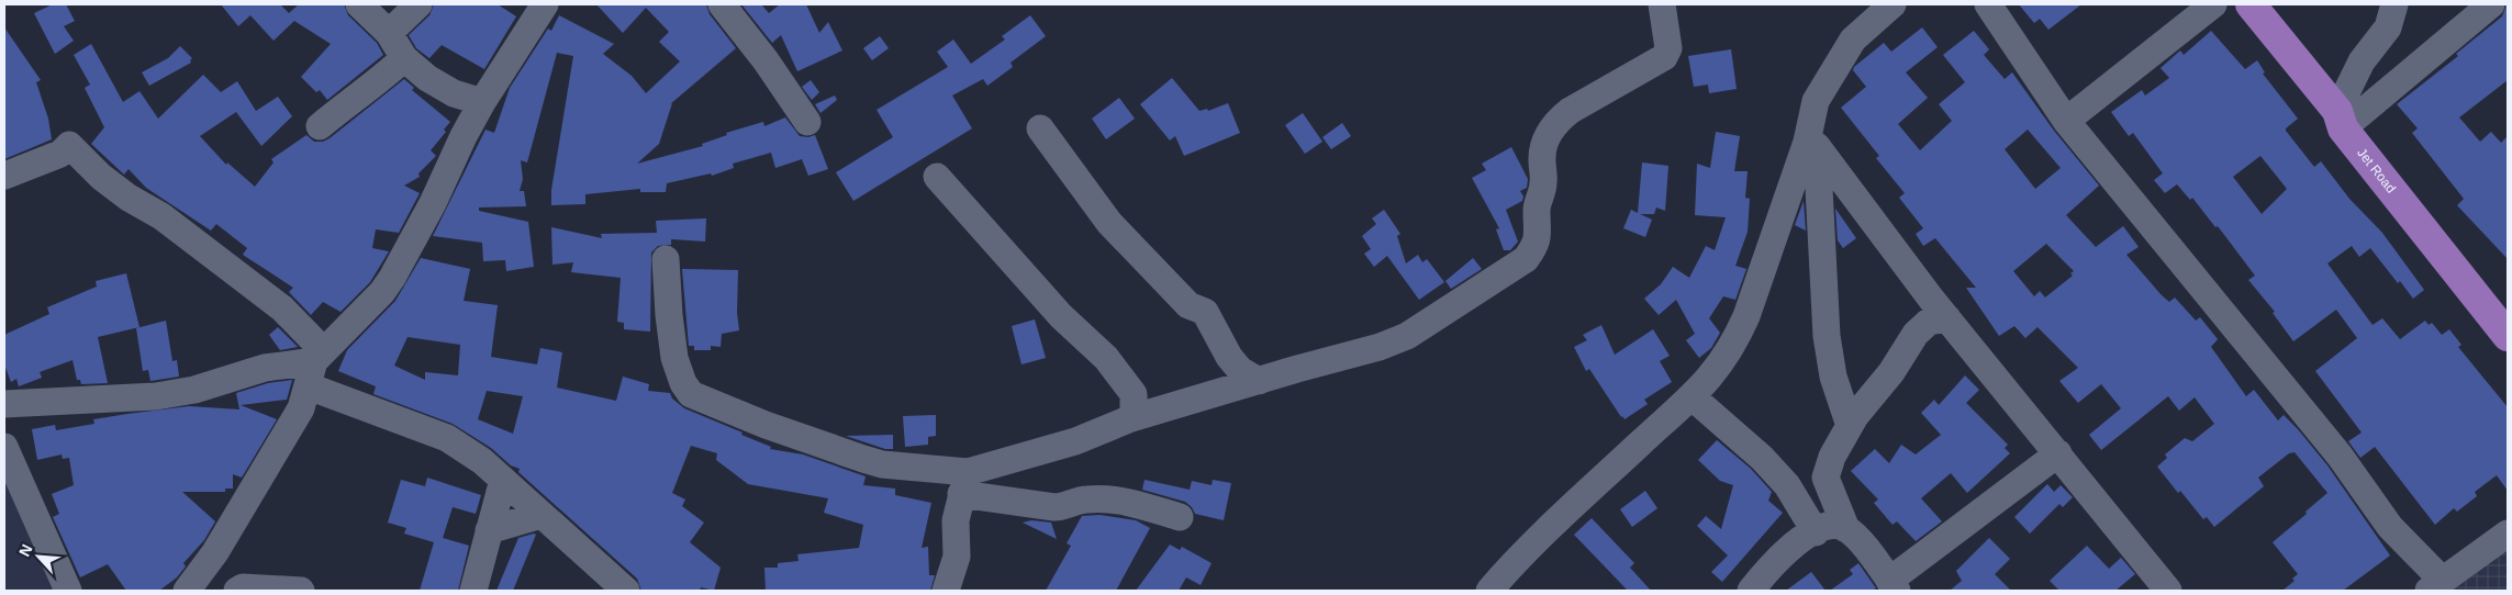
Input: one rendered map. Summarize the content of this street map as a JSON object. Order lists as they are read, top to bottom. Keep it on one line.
{"streets":{"main road":["Jet Road"]},"north":"top left"}
